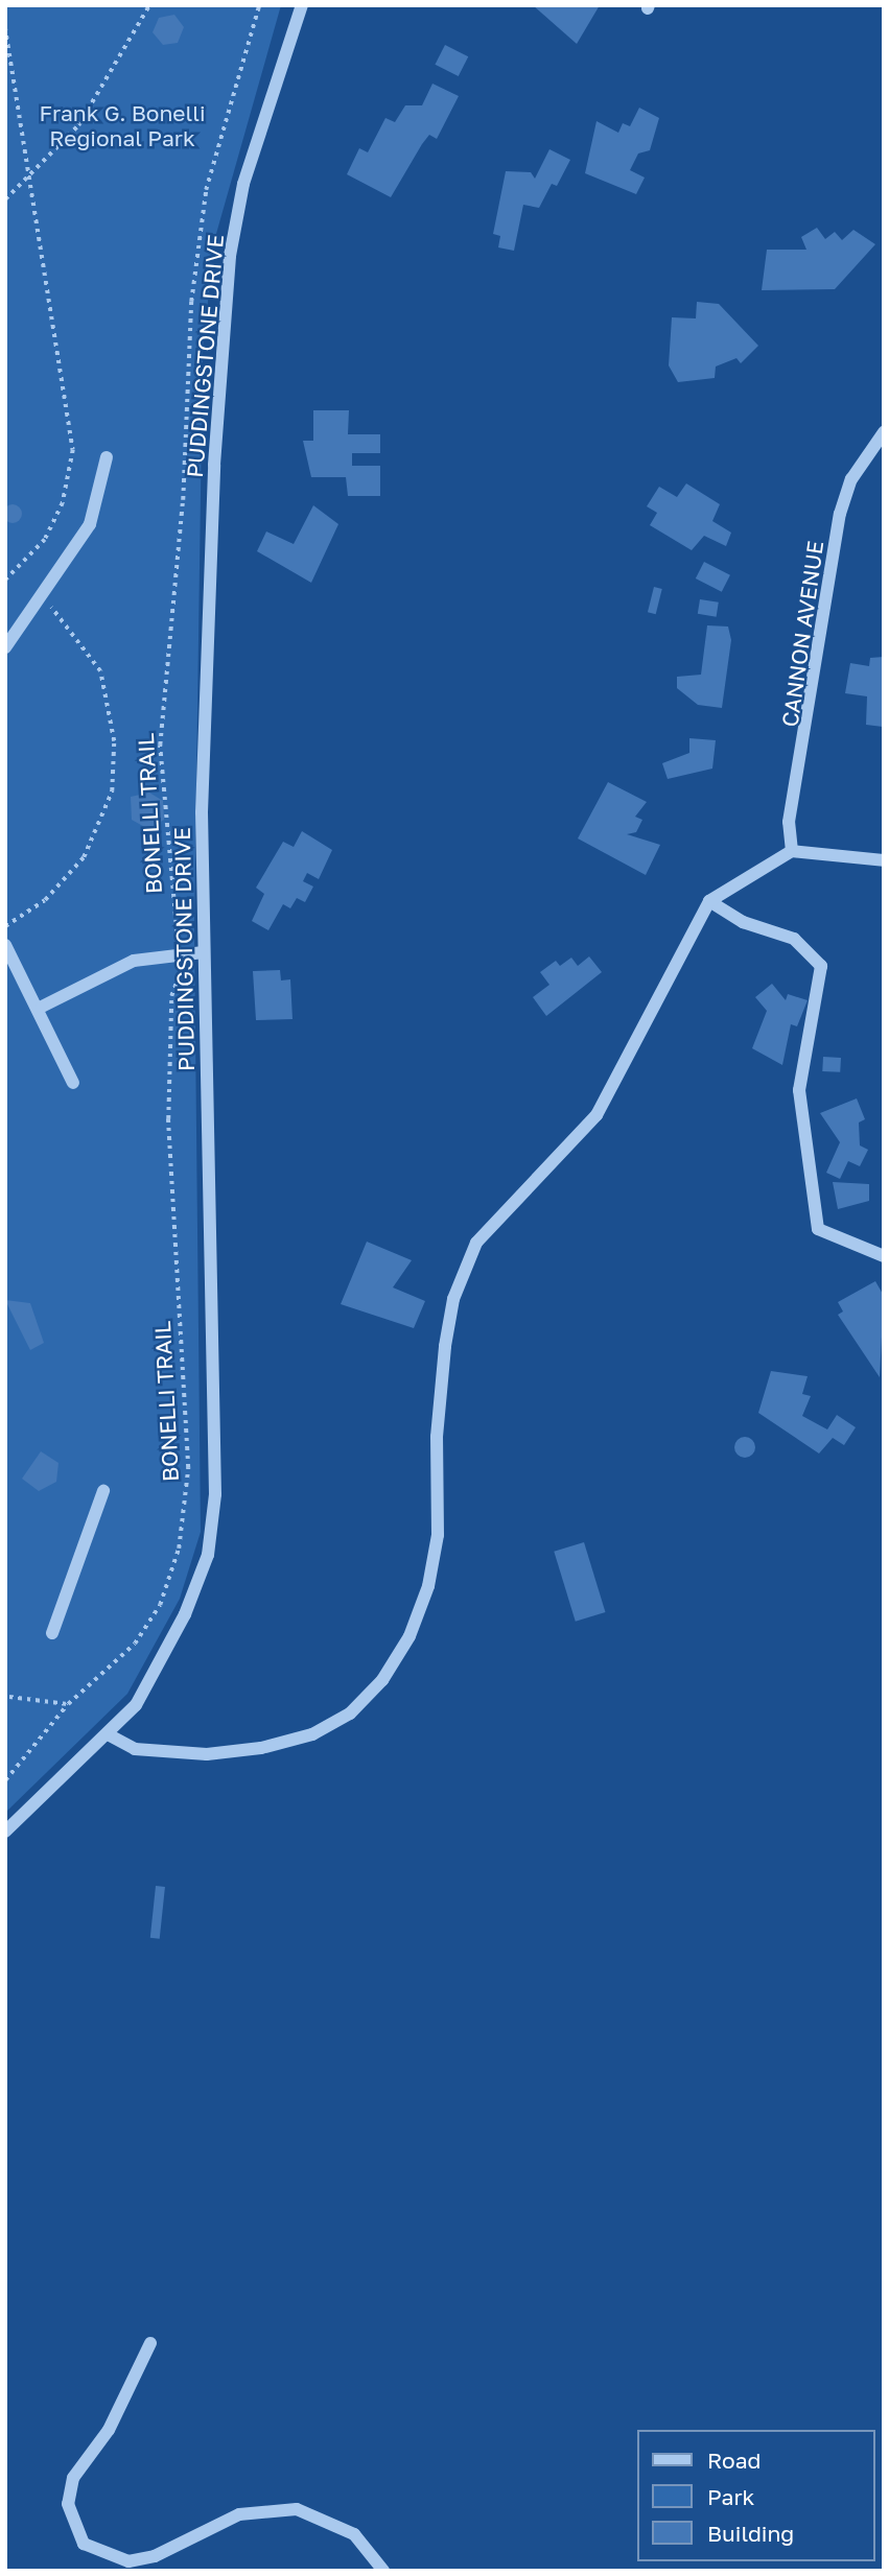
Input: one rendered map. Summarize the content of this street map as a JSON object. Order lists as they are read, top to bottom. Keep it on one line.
{"streets":{"street":["PUDDINGSTONE DRIVE","CANNON AVENUE"],"path":["BONELLI TRAIL"]},"parks":["Frank G. Bonelli Regional Park"],"legend":["Road","Park","Building"]}
